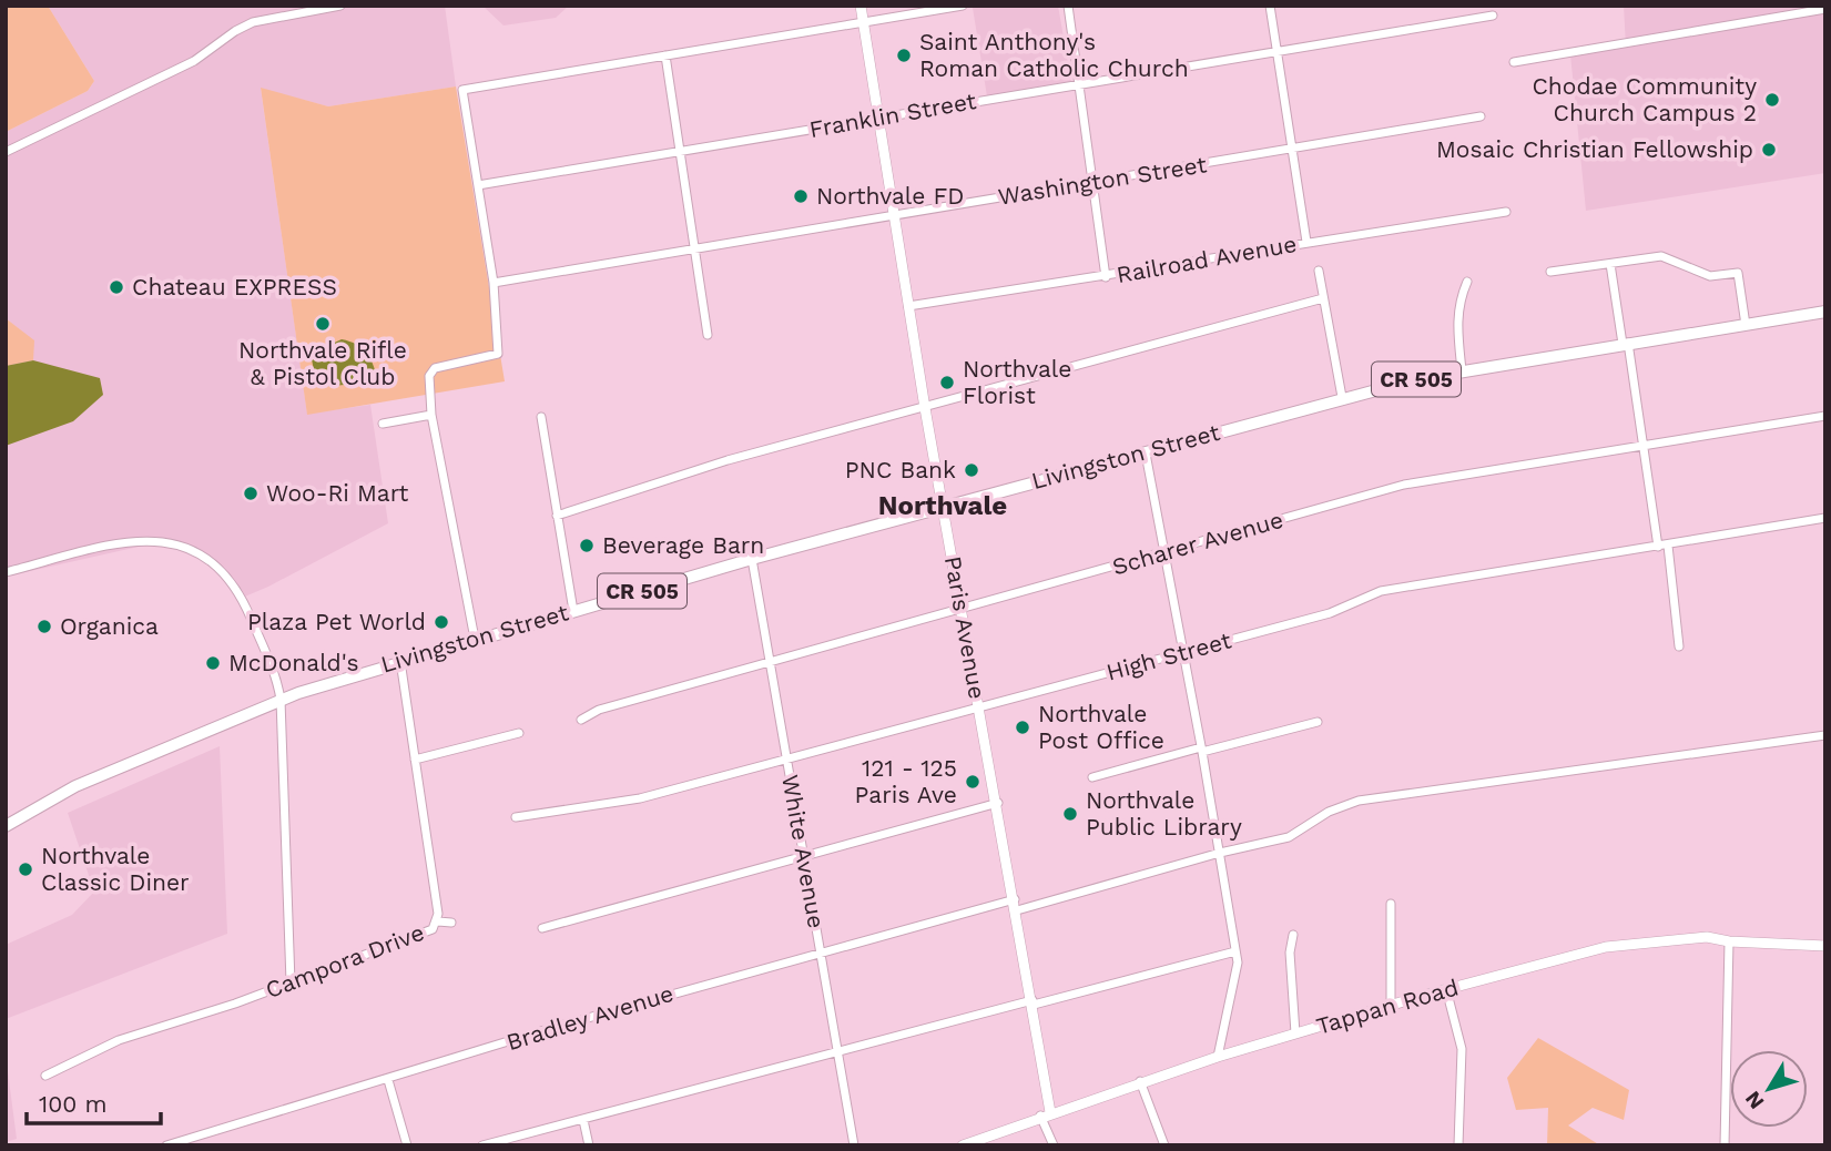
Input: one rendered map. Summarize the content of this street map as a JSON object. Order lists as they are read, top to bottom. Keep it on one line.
{"streets":{"main road":["CR 505","Livingston Street"],"street":["Franklin Street","Washington Street","Railroad Avenue","Scharer Avenue","Paris Avenue","High Street","White Avenue","Campora Drive","Tappan Road","Bradley Avenue"]},"crossings":[["Franklin Street","Paris Avenue"],["Washington Street","Paris Avenue"],["Railroad Avenue","Paris Avenue"],["Livingston Street","Paris Avenue"],["Livingston Street","White Avenue"],["Livingston Street","Campora Drive"],["Scharer Avenue","Paris Avenue"],["Scharer Avenue","White Avenue"],["Paris Avenue","High Street"],["Paris Avenue","Tappan Road"],["Paris Avenue","Bradley Avenue"],["High Street","White Avenue"],["White Avenue","Bradley Avenue"]],"districts":["Northvale"],"places":["Saint Anthony's Roman Catholic Church","Chodae Community Church Campus 2","Mosaic Christian Fellowship","Northvale FD","Chateau EXPRESS","Northvale Rifle & Pistol Club","Northvale Florist","PNC Bank","Woo-Ri Mart","Beverage Barn","Plaza Pet World","Organica","McDonald's","Northvale Post Office","121 - 125 Paris Ave","Northvale Public Library","Northvale Classic Diner"],"scale_bar":"100 m","north":"bottom left"}
